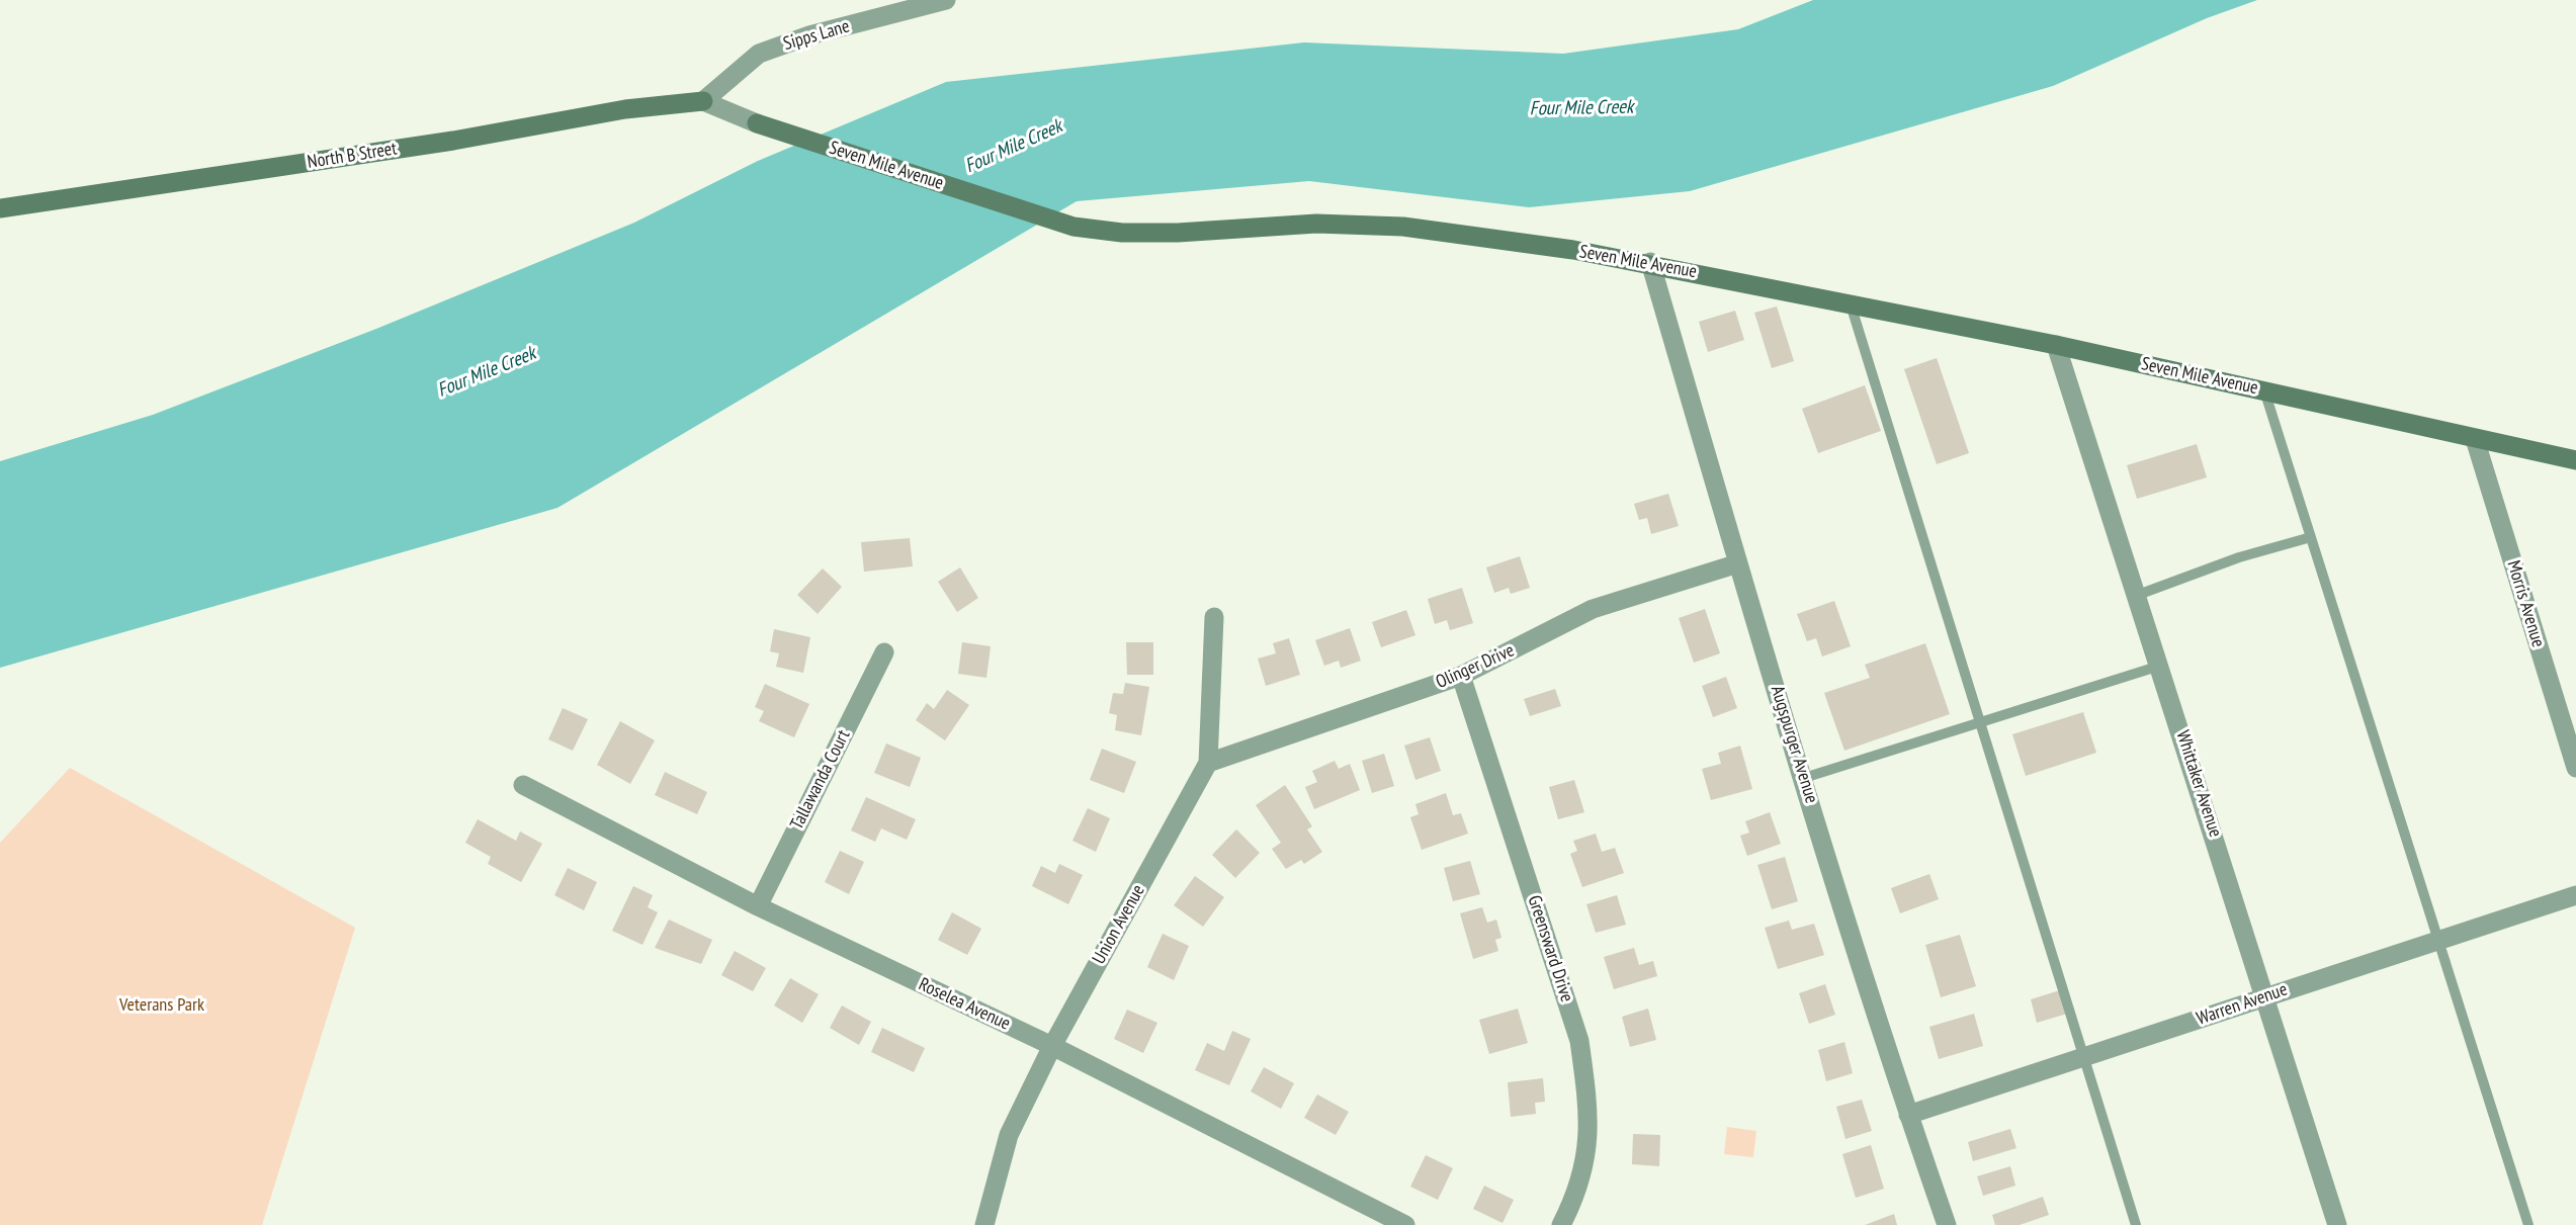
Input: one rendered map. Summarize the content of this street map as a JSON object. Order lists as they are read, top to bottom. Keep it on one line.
{"streets":{"main road":["North B Street","Seven Mile Avenue"],"street":["Sipps Lane","Morris Avenue","Olinger Drive","Augspurger Avenue","Tallawanda Court","Whittaker Avenue","Union Avenue","Greensward Drive","Roselea Avenue","Warren Avenue"]},"crossings":[["Sipps Lane","North B Street"],["Sipps Lane","Seven Mile Avenue"],["North B Street","Seven Mile Avenue"],["Seven Mile Avenue","Morris Avenue"],["Seven Mile Avenue","Augspurger Avenue"],["Seven Mile Avenue","Whittaker Avenue"],["Olinger Drive","Augspurger Avenue"],["Olinger Drive","Union Avenue"],["Olinger Drive","Greensward Drive"],["Augspurger Avenue","Warren Avenue"],["Tallawanda Court","Roselea Avenue"],["Whittaker Avenue","Warren Avenue"],["Union Avenue","Roselea Avenue"]],"water":["Four Mile Creek"],"parks":["Veterans Park"]}
